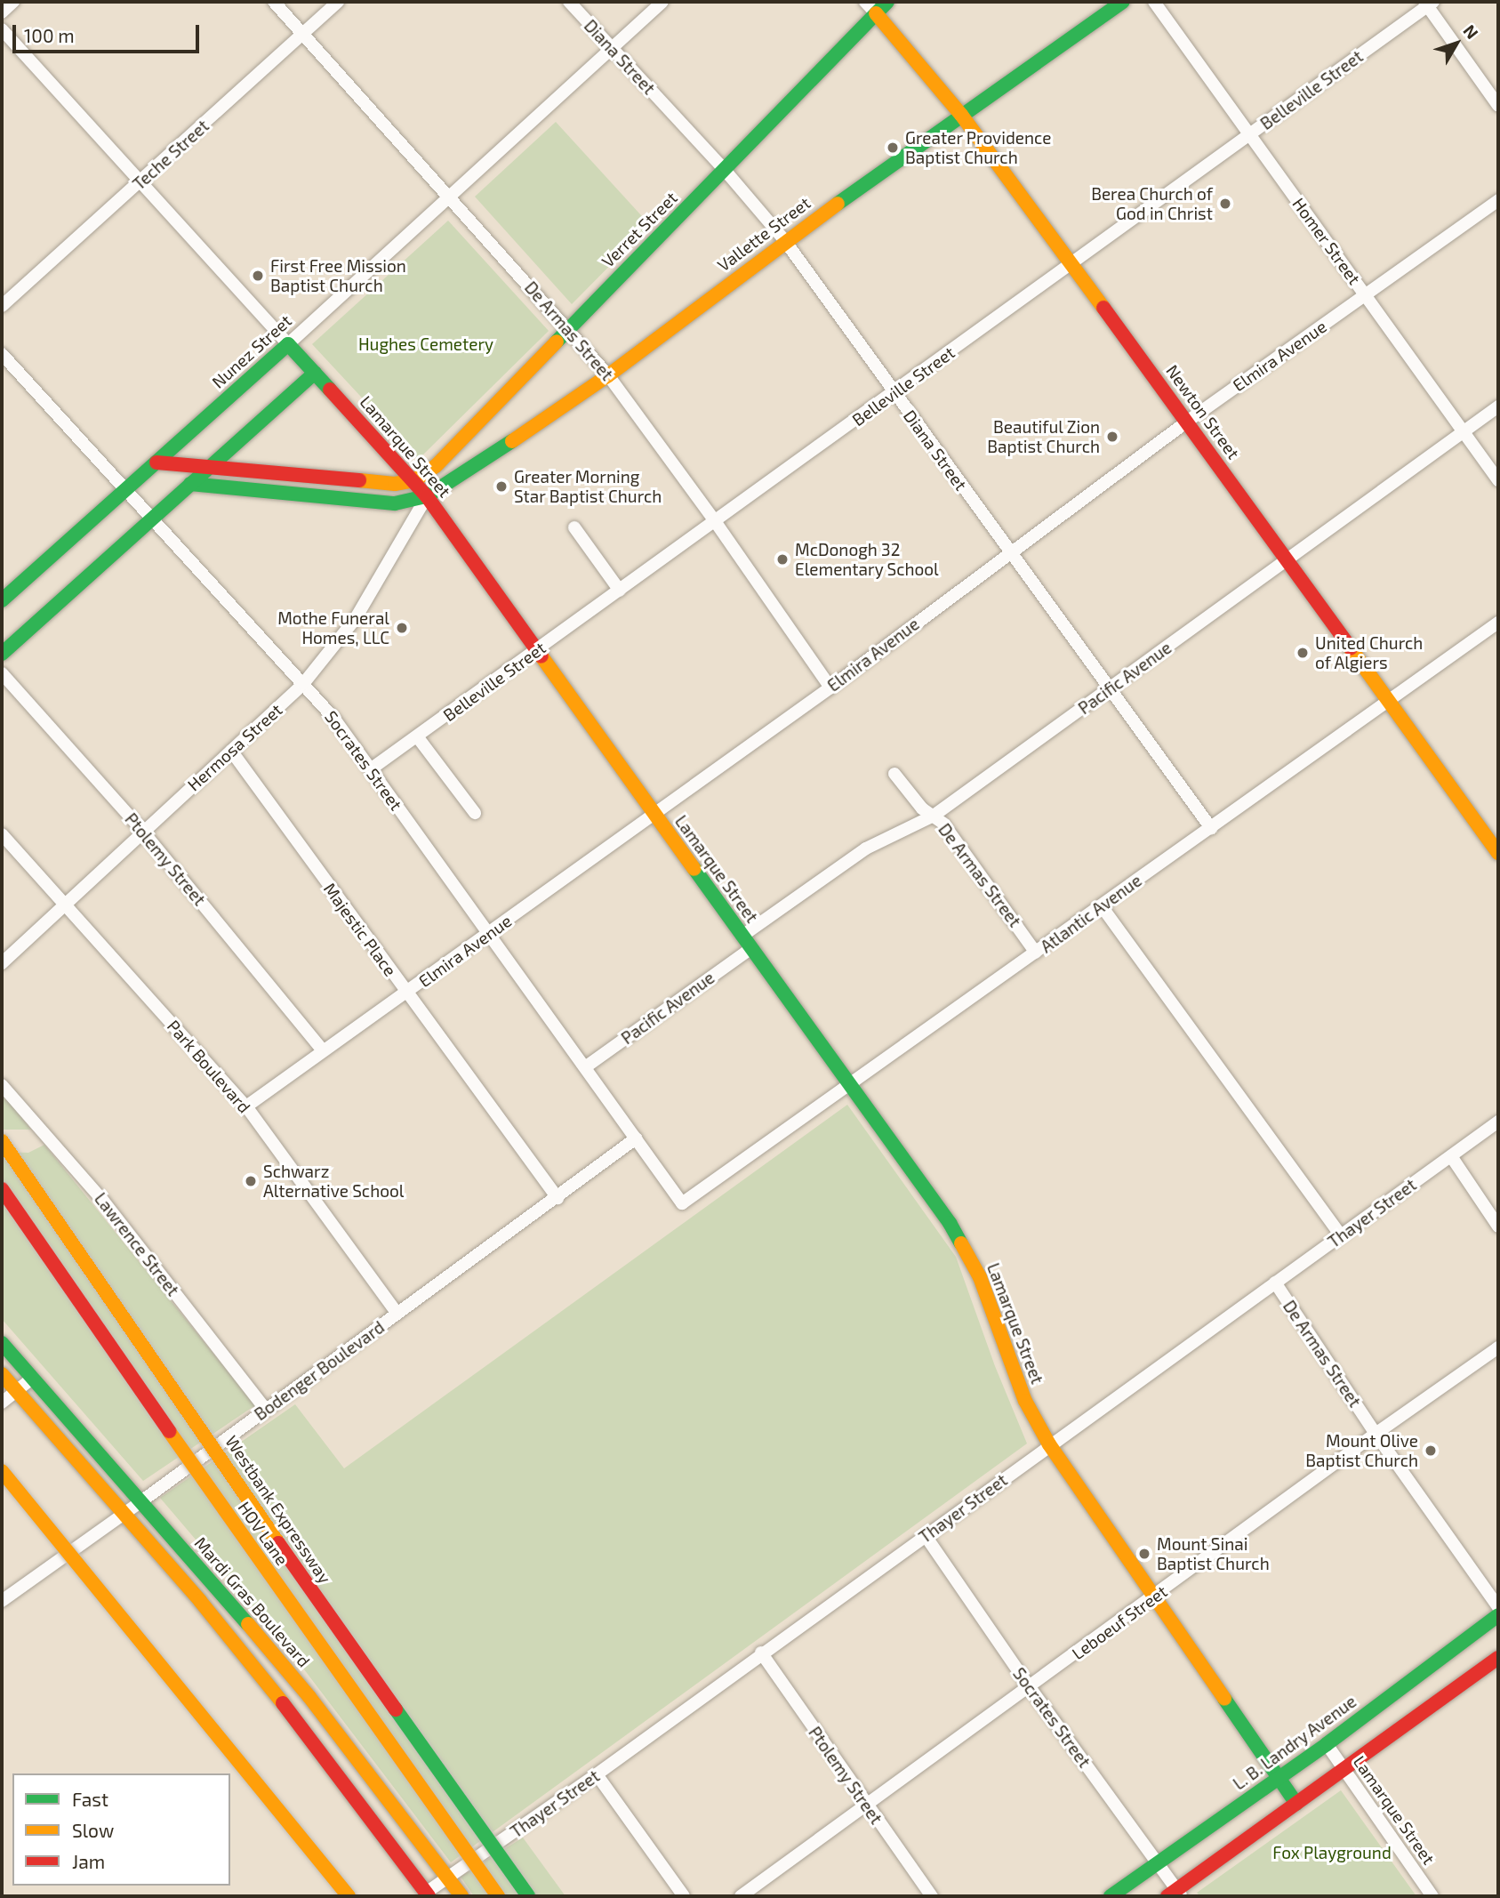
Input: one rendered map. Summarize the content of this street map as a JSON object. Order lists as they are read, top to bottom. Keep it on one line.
{"streets":{"main road":["Verret Street","Vallette Street","Nunez Street","Newton Street","Lamarque Street","Westbank Expressway","HOV Lane","Mardi Gras Boulevard","L. B. Landry Avenue"],"street":["Diana Street","Belleville Street","Teche Street","Homer Street","De Armas Street","Elmira Avenue","Pacific Avenue","Hermosa Street","Socrates Street","Ptolemy Street","Atlantic Avenue","Majestic Place","Park Boulevard","Thayer Street","Lawrence Street","Bodenger Boulevard","Leboeuf Street"]},"crossings":[["Diana Street","Belleville Street"],["Diana Street","Verret Street"],["Diana Street","Vallette Street"],["Diana Street","Nunez Street"],["Diana Street","Elmira Avenue"],["Diana Street","Pacific Avenue"],["Diana Street","Atlantic Avenue"],["Belleville Street","Homer Street"],["Belleville Street","De Armas Street"],["Belleville Street","Newton Street"],["Belleville Street","Lamarque Street"],["Belleville Street","Socrates Street"],["Teche Street","De Armas Street"],["Teche Street","Lamarque Street"],["Verret Street","De Armas Street"],["Verret Street","Newton Street"],["Verret Street","Lamarque Street"],["Vallette Street","De Armas Street"],["Vallette Street","Newton Street"],["Vallette Street","Lamarque Street"],["Vallette Street","Hermosa Street"],["Homer Street","Elmira Avenue"],["Homer Street","Pacific Avenue"],["De Armas Street","Nunez Street"],["De Armas Street","Elmira Avenue"],["De Armas Street","Pacific Avenue"],["De Armas Street","Atlantic Avenue"],["De Armas Street","Thayer Street"],["De Armas Street","Leboeuf Street"],["Nunez Street","Lamarque Street"],["Nunez Street","Socrates Street"],["Elmira Avenue","Newton Street"],["Elmira Avenue","Lamarque Street"],["Elmira Avenue","Socrates Street"],["Elmira Avenue","Ptolemy Street"],["Elmira Avenue","Majestic Place"],["Elmira Avenue","Park Boulevard"],["Newton Street","Pacific Avenue"],["Newton Street","Atlantic Avenue"],["Lamarque Street","Pacific Avenue"],["Lamarque Street","Hermosa Street"],["Lamarque Street","Atlantic Avenue"],["Lamarque Street","Thayer Street"],["Lamarque Street","Leboeuf Street"],["Lamarque Street","L. B. Landry Avenue"],["Pacific Avenue","Socrates Street"],["Hermosa Street","Socrates Street"],["Hermosa Street","Ptolemy Street"],["Hermosa Street","Majestic Place"],["Hermosa Street","Park Boulevard"],["Socrates Street","Atlantic Avenue"],["Socrates Street","Thayer Street"],["Socrates Street","Bodenger Boulevard"],["Socrates Street","Leboeuf Street"],["Socrates Street","L. B. Landry Avenue"],["Ptolemy Street","Thayer Street"],["Ptolemy Street","Leboeuf Street"],["Majestic Place","Bodenger Boulevard"],["Park Boulevard","Bodenger Boulevard"],["Thayer Street","Mardi Gras Boulevard"],["Lawrence Street","Bodenger Boulevard"],["Bodenger Boulevard","Mardi Gras Boulevard"]],"parks":["Hughes Cemetery","Fox Playground"],"places":["Greater Providence Baptist Church","Berea Church of God in Christ","First Free Mission Baptist Church","Beautiful Zion Baptist Church","Greater Morning Star Baptist Church","McDonogh 32 Elementary School","Mothe Funeral Homes, LLC","United Church of Algiers","Schwarz Alternative School","Mount Olive Baptist Church","Mount Sinai Baptist Church"],"legend":["Fast","Slow","Jam"],"scale_bar":"100 m","north":"top right"}
